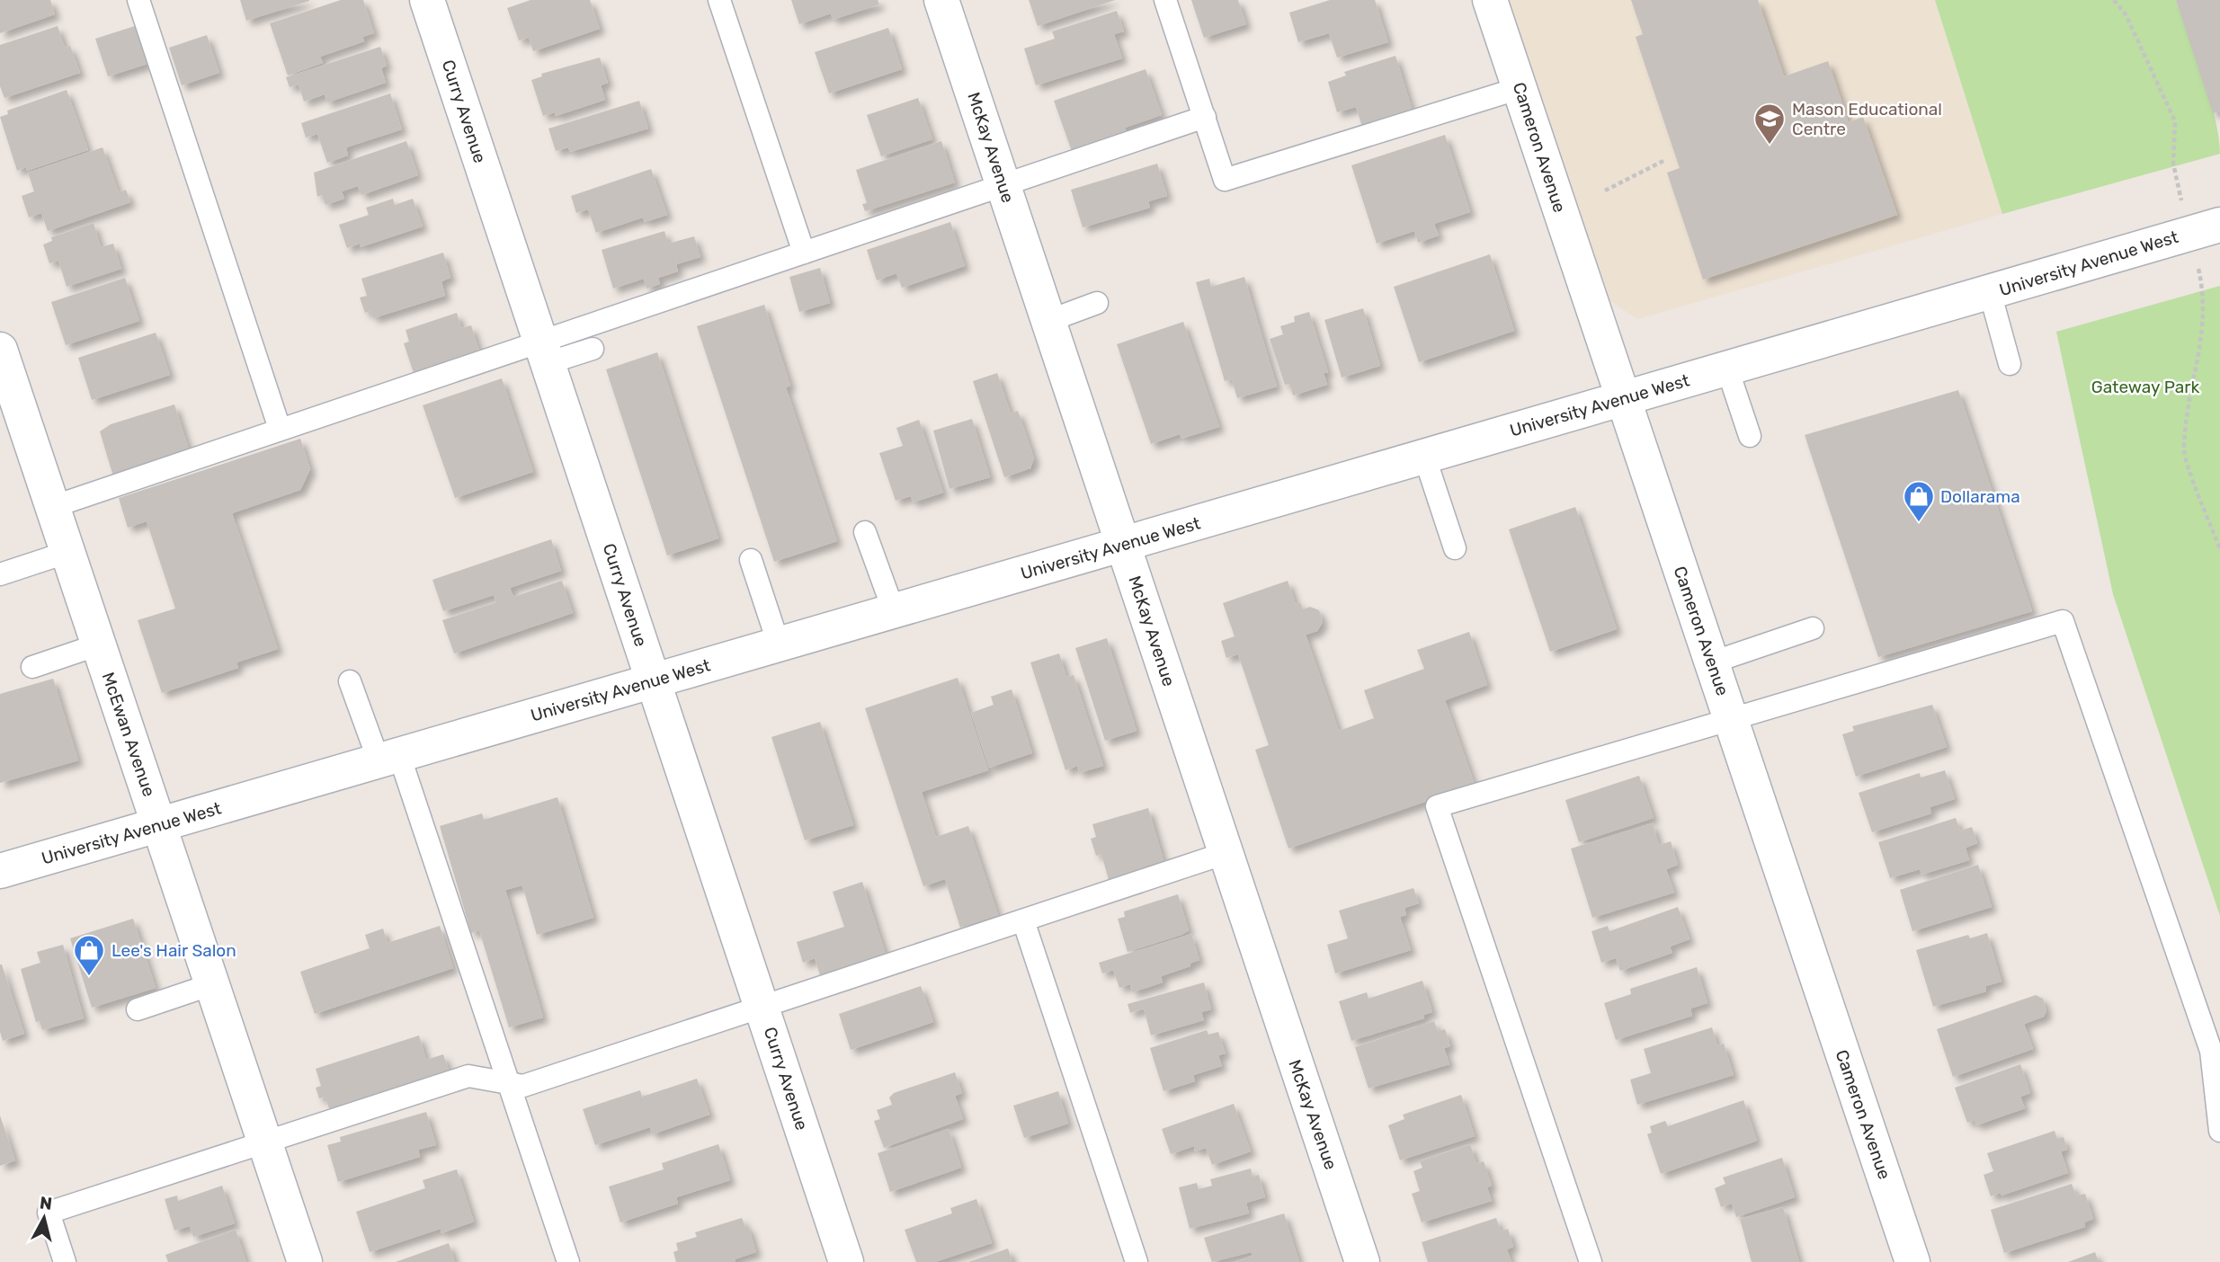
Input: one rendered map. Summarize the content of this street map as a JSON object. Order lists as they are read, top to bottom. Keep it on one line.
{"streets":{"street":["Curry Avenue","McKay Avenue","Cameron Avenue","University Avenue West","McEwan Avenue"]},"crossings":[["Curry Avenue","University Avenue West"],["McKay Avenue","University Avenue West"],["Cameron Avenue","University Avenue West"],["University Avenue West","McEwan Avenue"]],"parks":["Gateway Park"],"places":{"school or university":["Mason Educational Centre"],"shop":["Dollarama","Lee's Hair Salon"]},"north":"top"}
